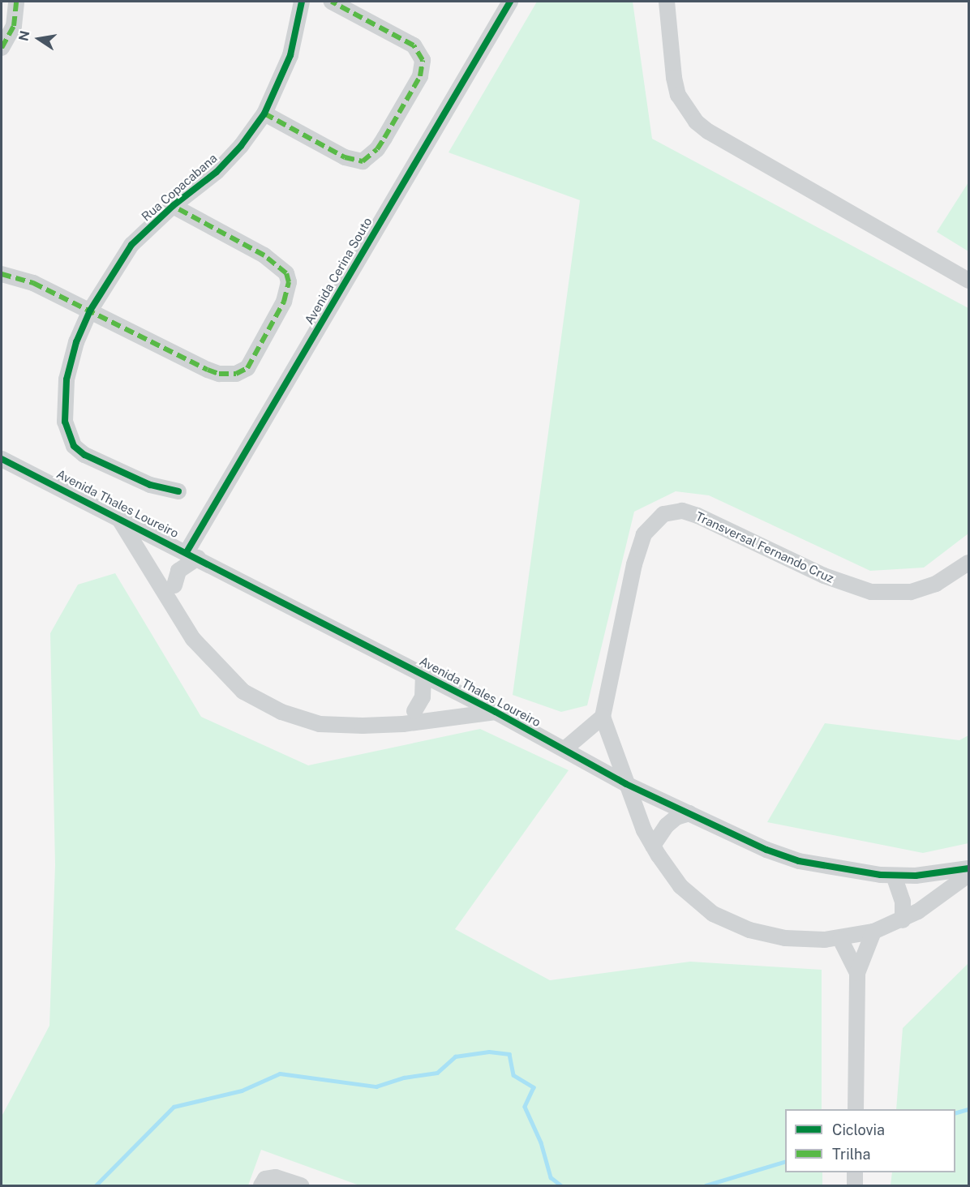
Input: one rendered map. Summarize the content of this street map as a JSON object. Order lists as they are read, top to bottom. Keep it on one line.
{"streets":{"street":["Rua Copacabana","Avenida Cerina Souto","Avenida Thales Loureiro","Transversal Fernando Cruz"]},"crossings":[["Avenida Cerina Souto","Avenida Thales Loureiro"]],"legend":["Ciclovia","Trilha"],"north":"left"}
